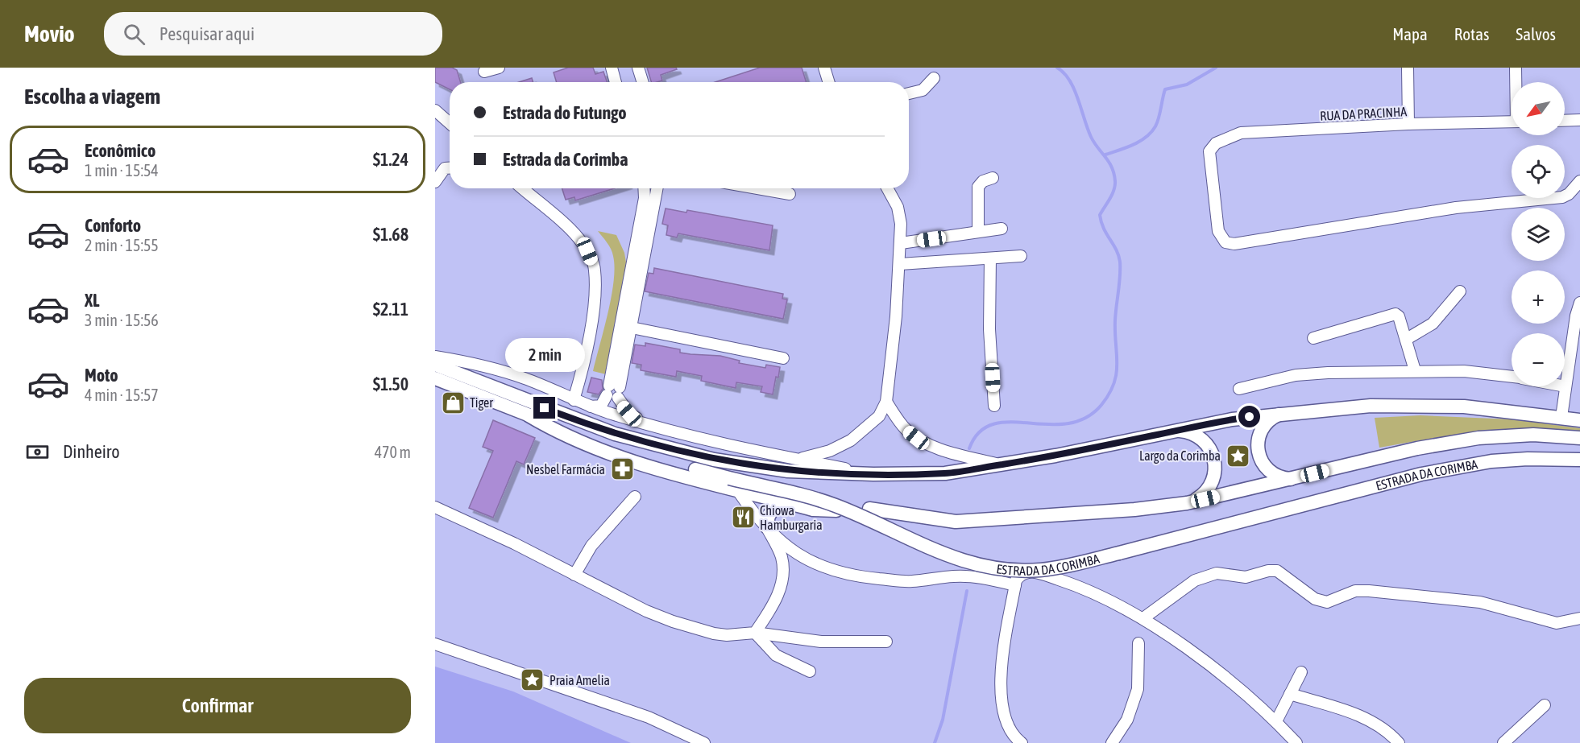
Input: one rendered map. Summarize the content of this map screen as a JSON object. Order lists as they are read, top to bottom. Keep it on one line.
{"streets":{"main road":["ESTRADA DA CORIMBA"],"street":["RUA DA PRACINHA"]},"places":{"shop":["Tiger"],"place":["Largo da Corimba","Praia Amelia"],"pharmacy":["Nesbel Farmácia"],"restaurant":["Chiowa Hamburgaria"]},"north":"bottom left","page":{"header":"Movio","search":"Pesquisar aqui","nav":["Mapa","Rotas","Salvos"],"heading":"Escolha a viagem","map_buttons":["+","−"],"banner":["Estrada do Futungo","Estrada da Corimba"],"list":[{"name":"Econômico","note":"1 min · 15:54","value":"$1.24"},{"name":"Conforto","note":"2 min · 15:55","value":"$1.68"},{"name":"XL","note":"3 min · 15:56","value":"$2.11"},{"name":"Moto","note":"4 min · 15:57","value":"$1.50"}],"bubble":"2 min","pay":["Dinheiro","470 m"],"buttons":"Confirmar"}}
